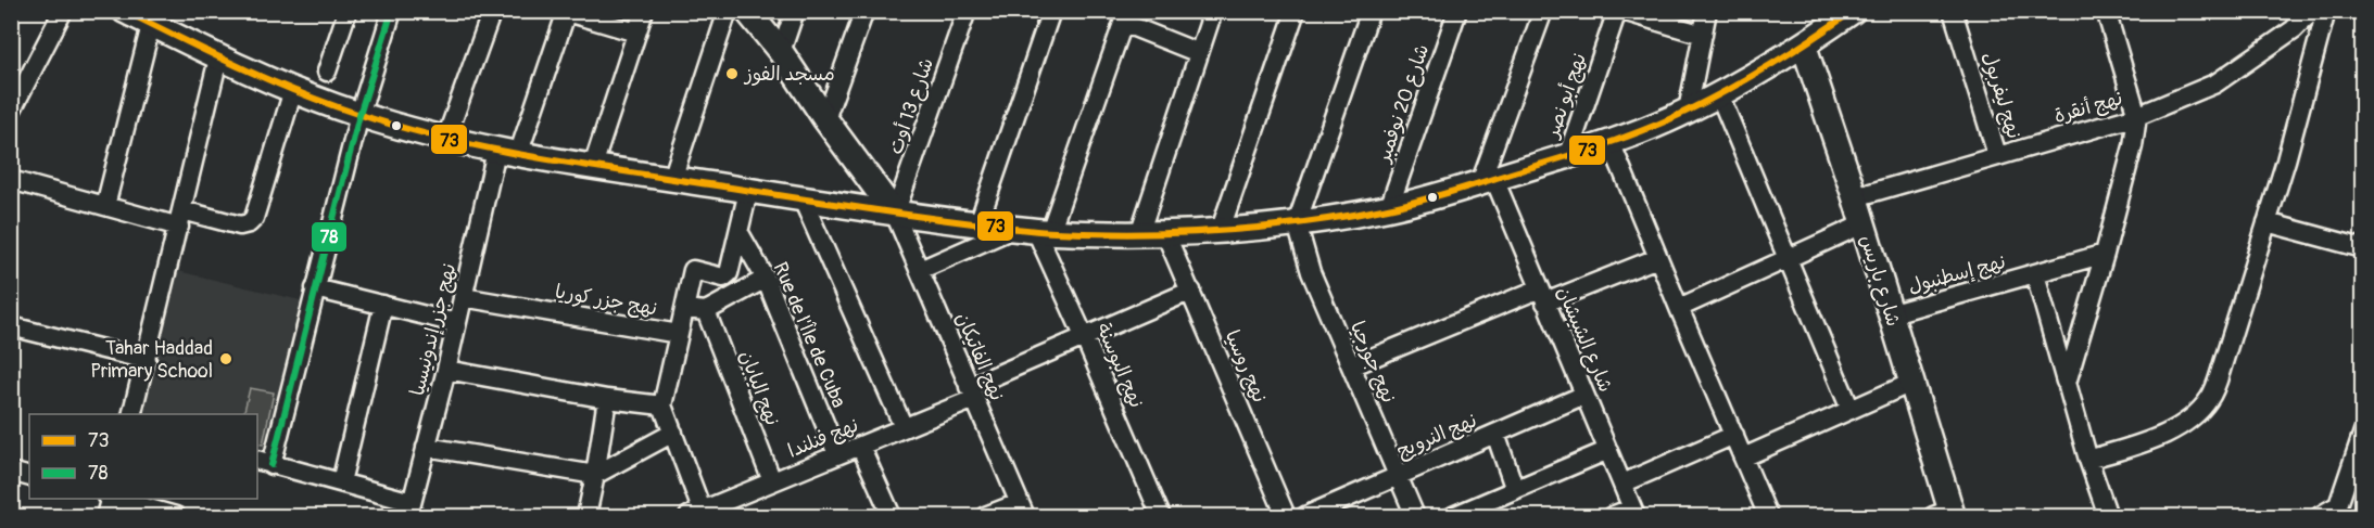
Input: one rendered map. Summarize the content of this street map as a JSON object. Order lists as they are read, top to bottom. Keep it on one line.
{"streets":{"street":["نهج أبو نصر","نهج ليفربول","شارع 20 نوفمبر","شارع 13 أوت","نهج أنقرة","نهج إسطنبول","شارع باريس","نهج جزر كوريا","نهج جزر إندونيسيا","Rue de l'Île de Cuba","شارع الشيشان","نهج الفاتيكان","نهج جورجيا","نهج البوسنة","نهج روسيا","نهج اليابان","نهج النرويج","نهج فنلندا"]},"crossings":[["نهج ليفربول","نهج أنقرة"],["شارع 13 أوت","نهج الفاتيكان"],["نهج أنقرة","شارع باريس"],["نهج إسطنبول","شارع باريس"],["نهج جزر كوريا","نهج جزر إندونيسيا"],["نهج جزر كوريا","Rue de l'Île de Cuba"],["Rue de l'Île de Cuba","نهج فنلندا"],["شارع الشيشان","نهج النرويج"],["نهج الفاتيكان","نهج فنلندا"],["نهج جورجيا","نهج النرويج"],["نهج البوسنة","نهج فنلندا"],["نهج روسيا","نهج فنلندا"],["نهج اليابان","نهج فنلندا"]],"places":["مسجد الفوز","Tahar Haddad Primary School"],"lines":["transit line 73","transit line 78"],"legend":["73","78"]}
